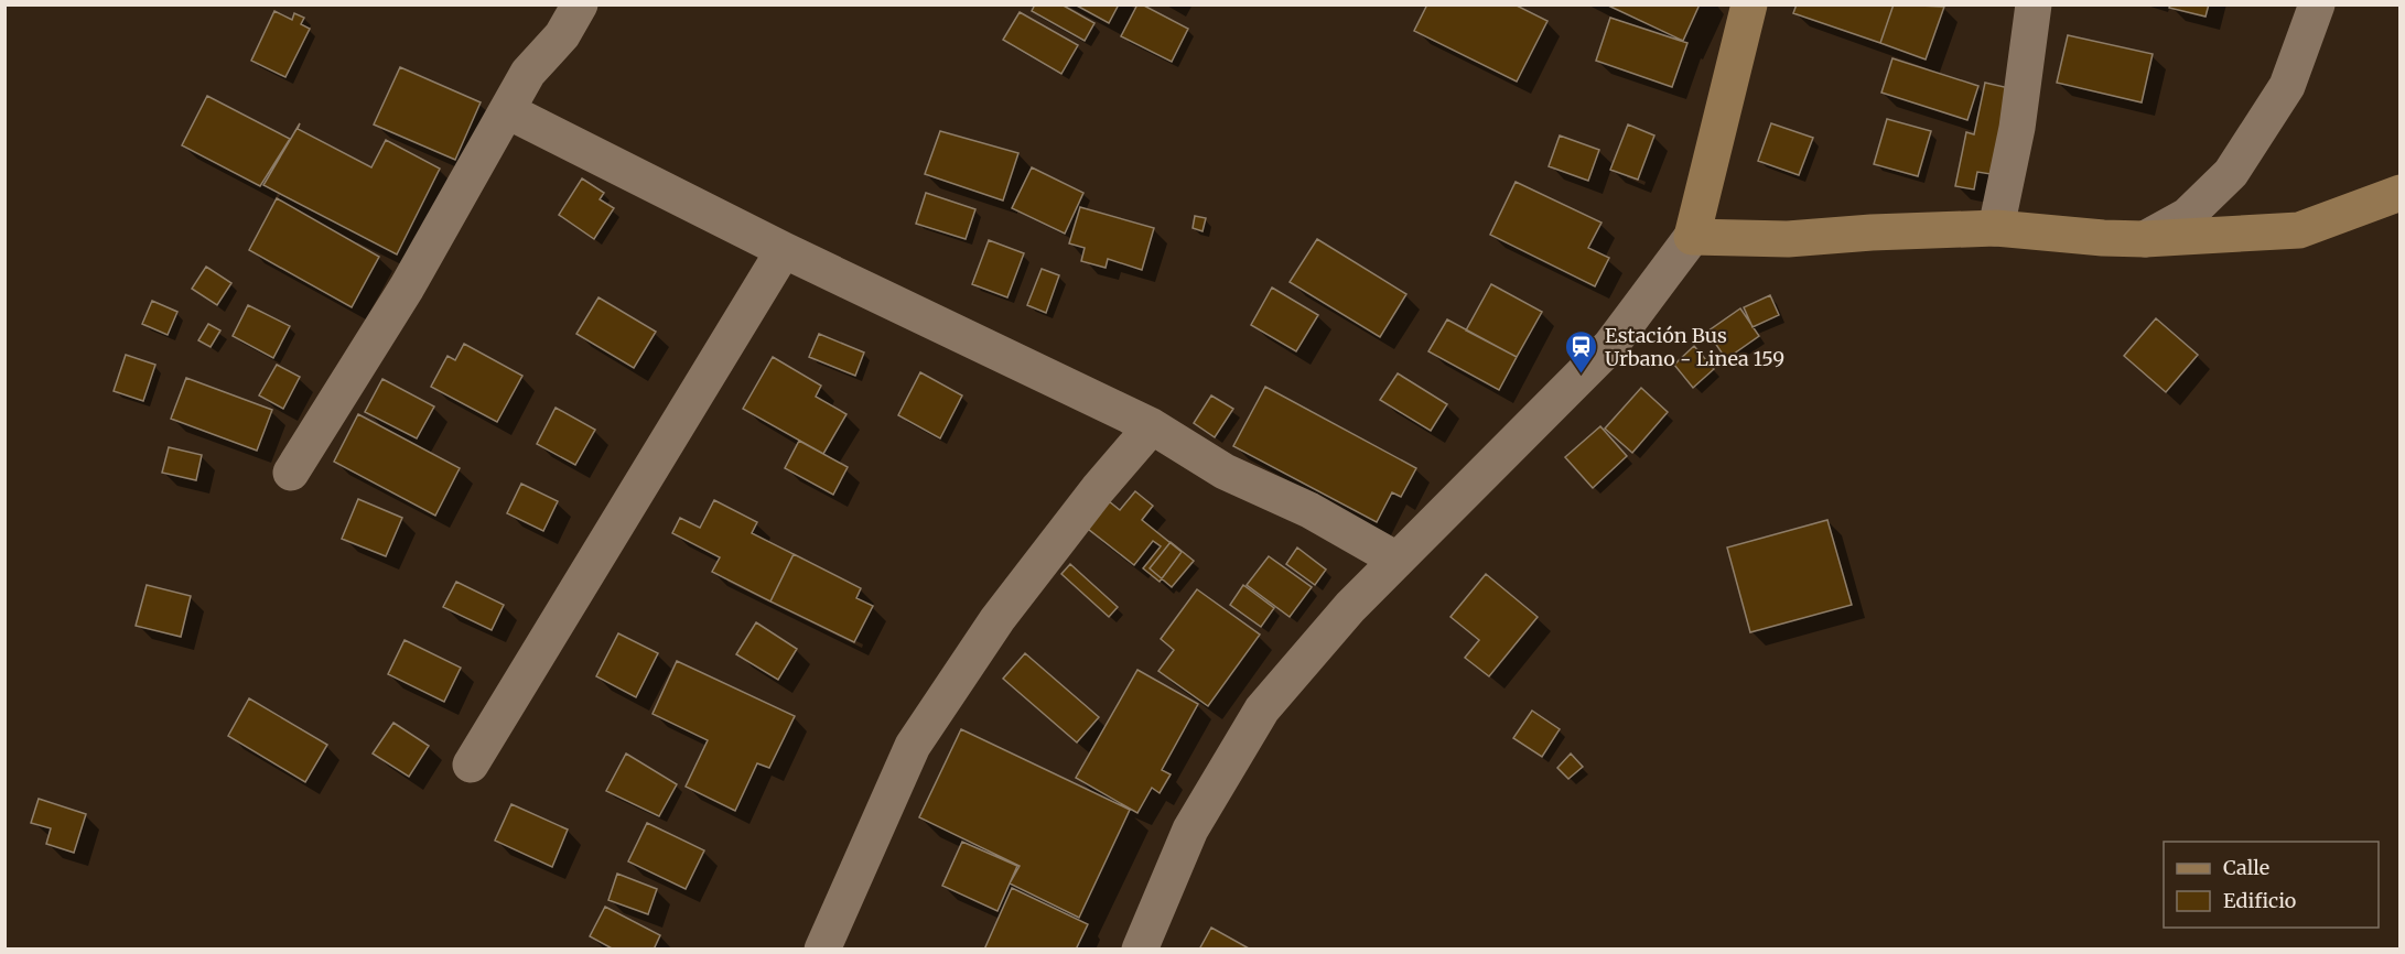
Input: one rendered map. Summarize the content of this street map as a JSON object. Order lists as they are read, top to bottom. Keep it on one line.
{"places":{"station":["Estación Bus Urbano - Linea 159"]},"legend":["Calle","Edificio"]}
